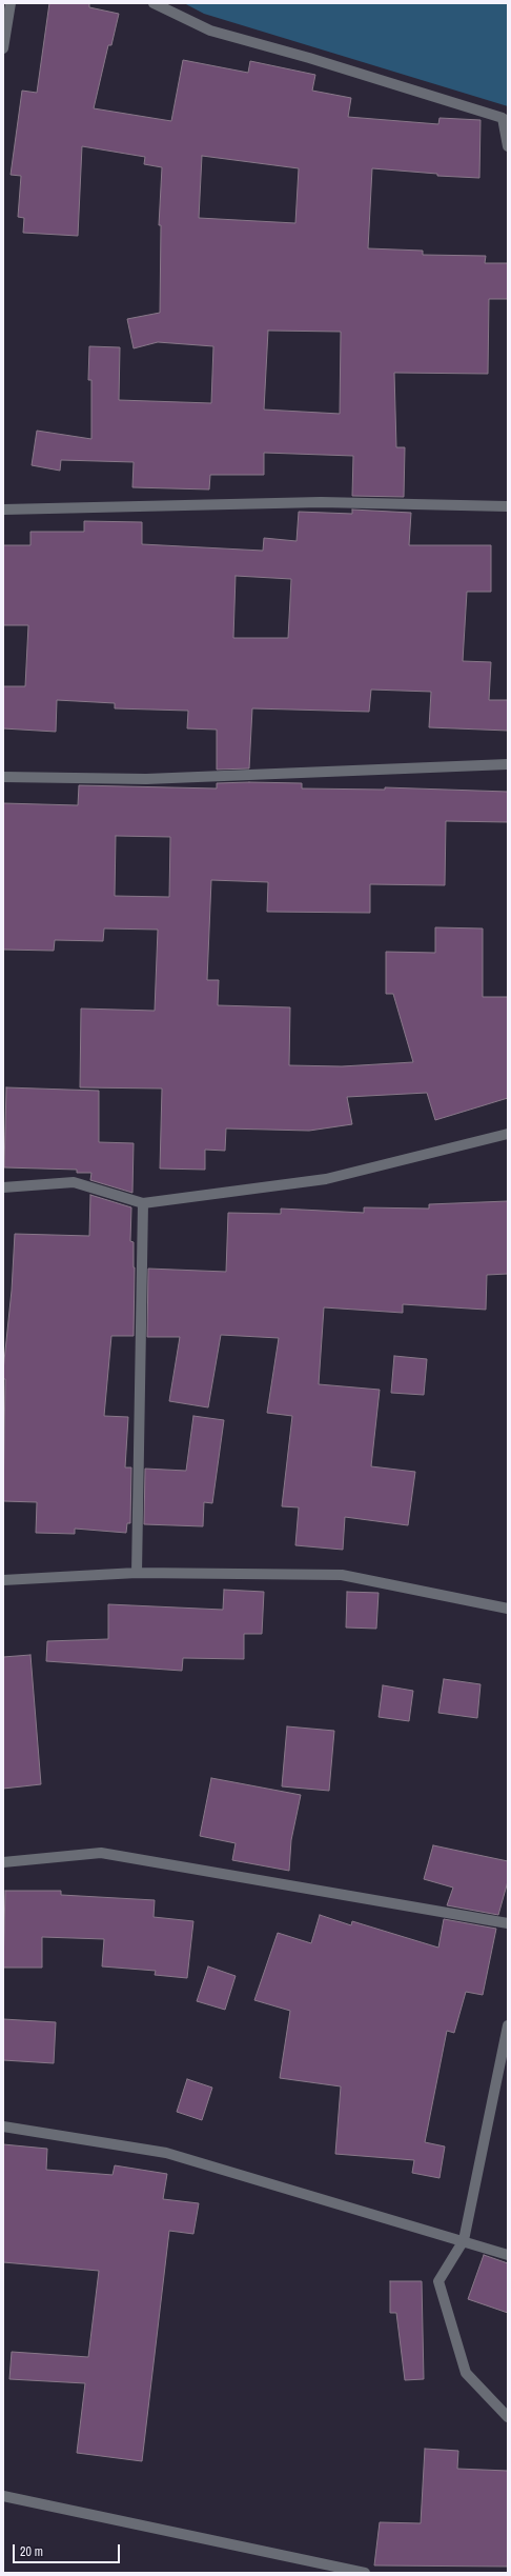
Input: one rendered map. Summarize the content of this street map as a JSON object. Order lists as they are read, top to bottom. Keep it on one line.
{"scale_bar":"20 m"}
